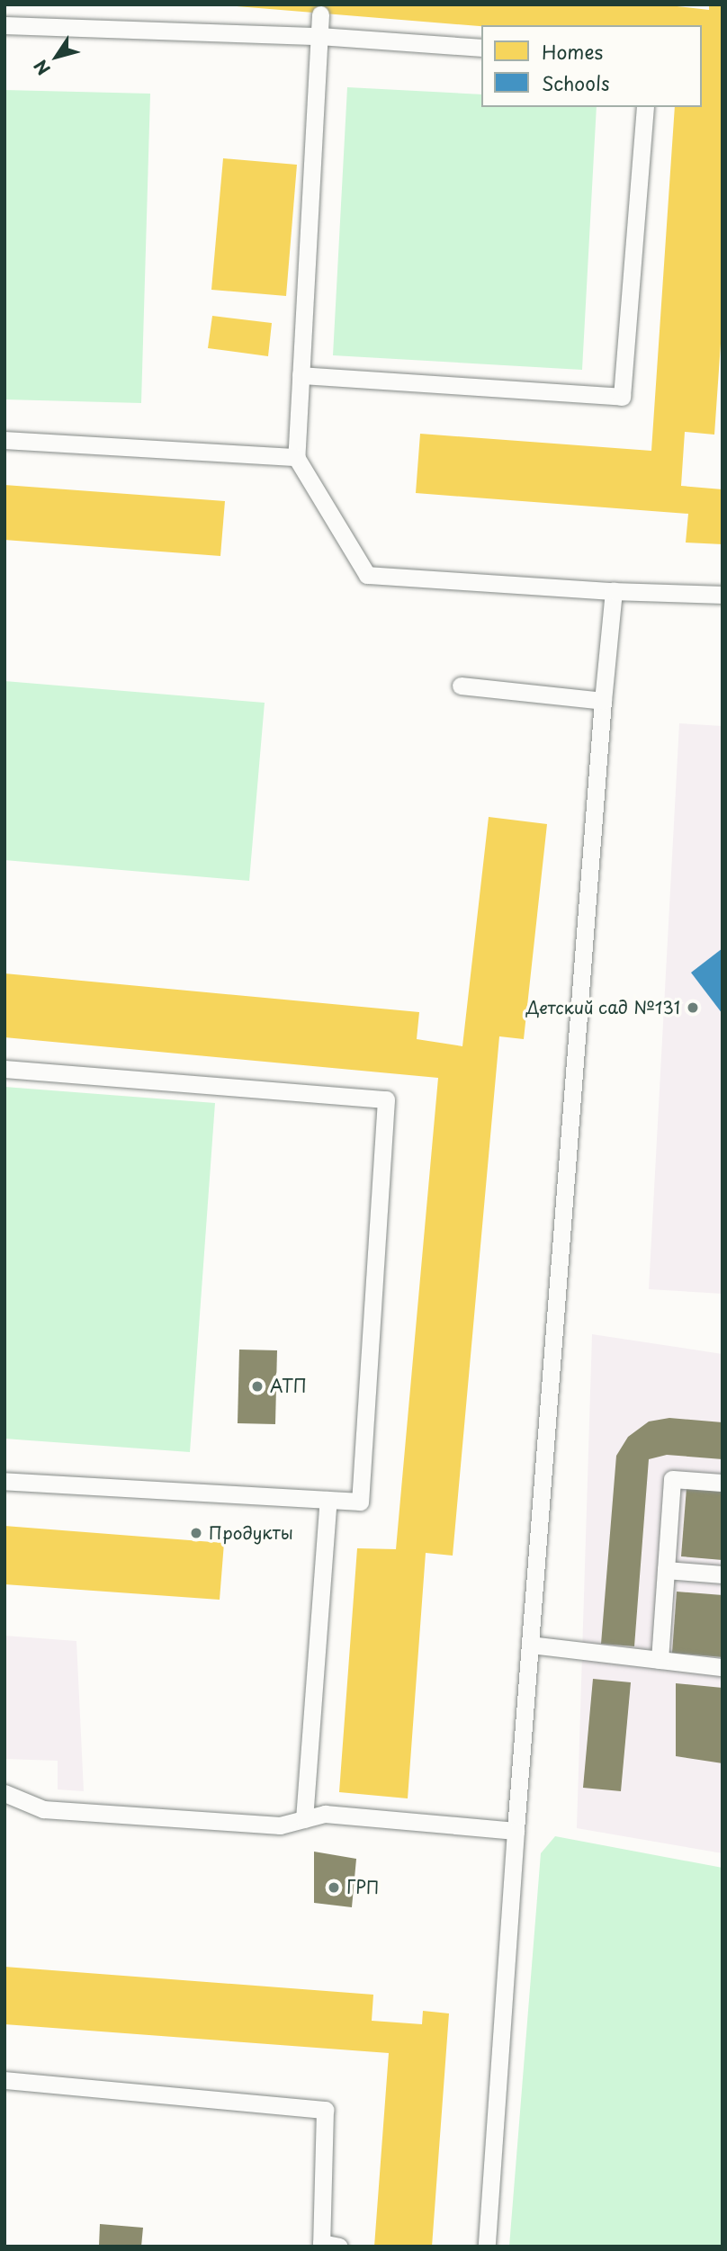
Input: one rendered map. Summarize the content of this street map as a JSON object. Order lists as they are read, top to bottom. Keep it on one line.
{"places":["Детский сад №131","АТП","Продукты","ГРП"],"legend":["Homes","Schools"],"north":"bottom left"}
